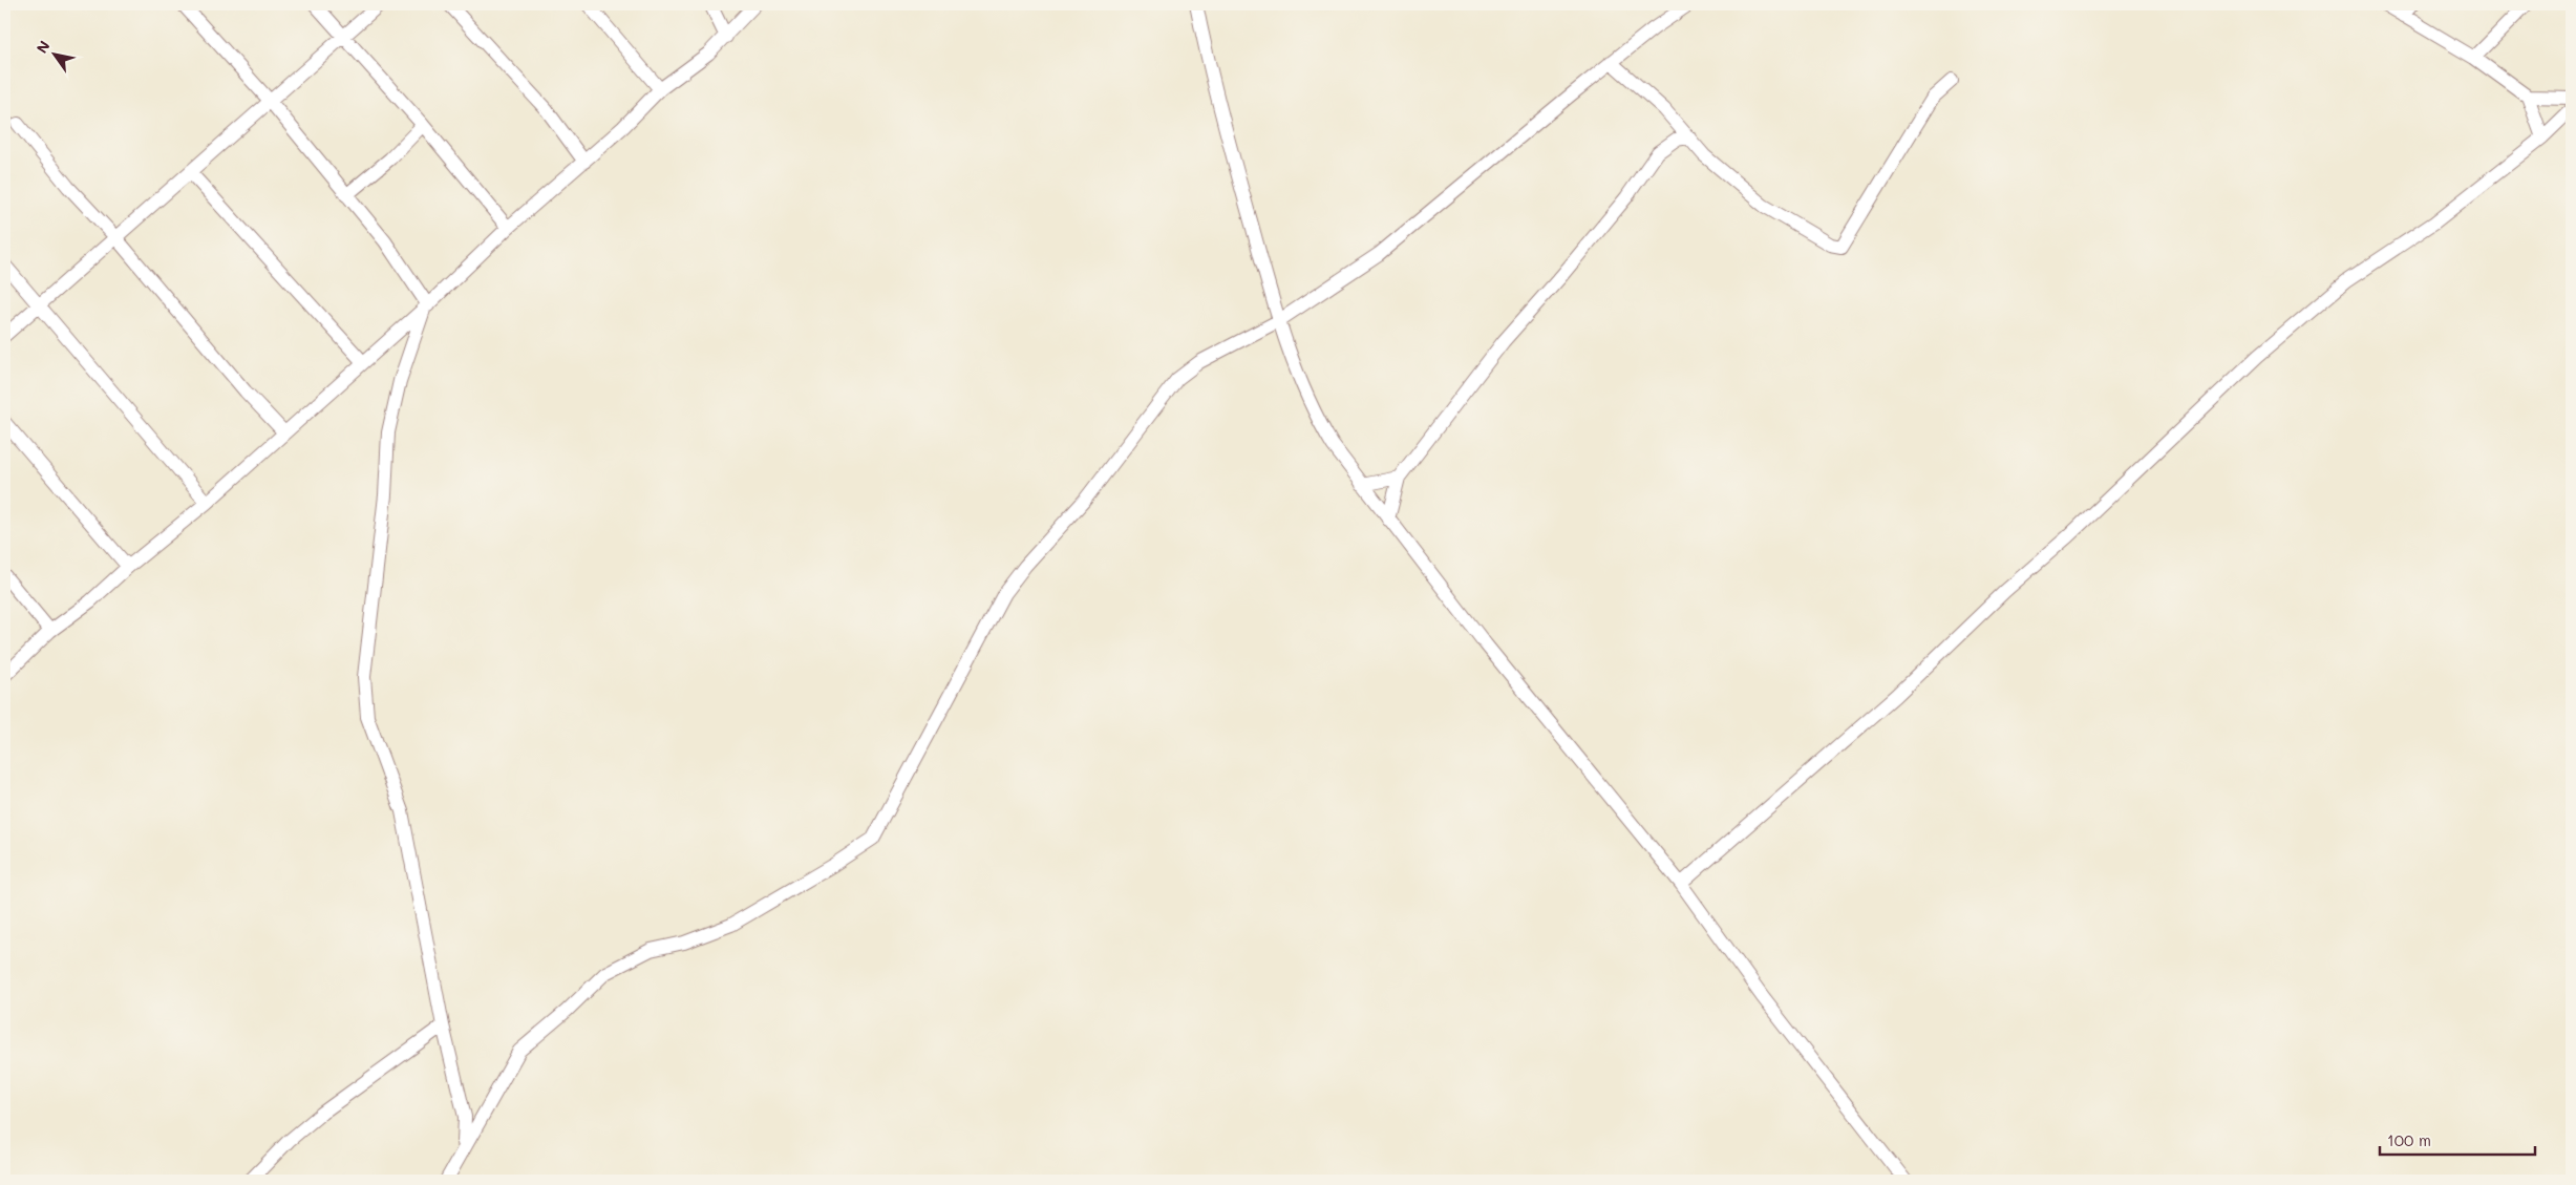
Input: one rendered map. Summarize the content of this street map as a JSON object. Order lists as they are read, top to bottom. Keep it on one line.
{"scale_bar":"100 m","north":"top left"}
